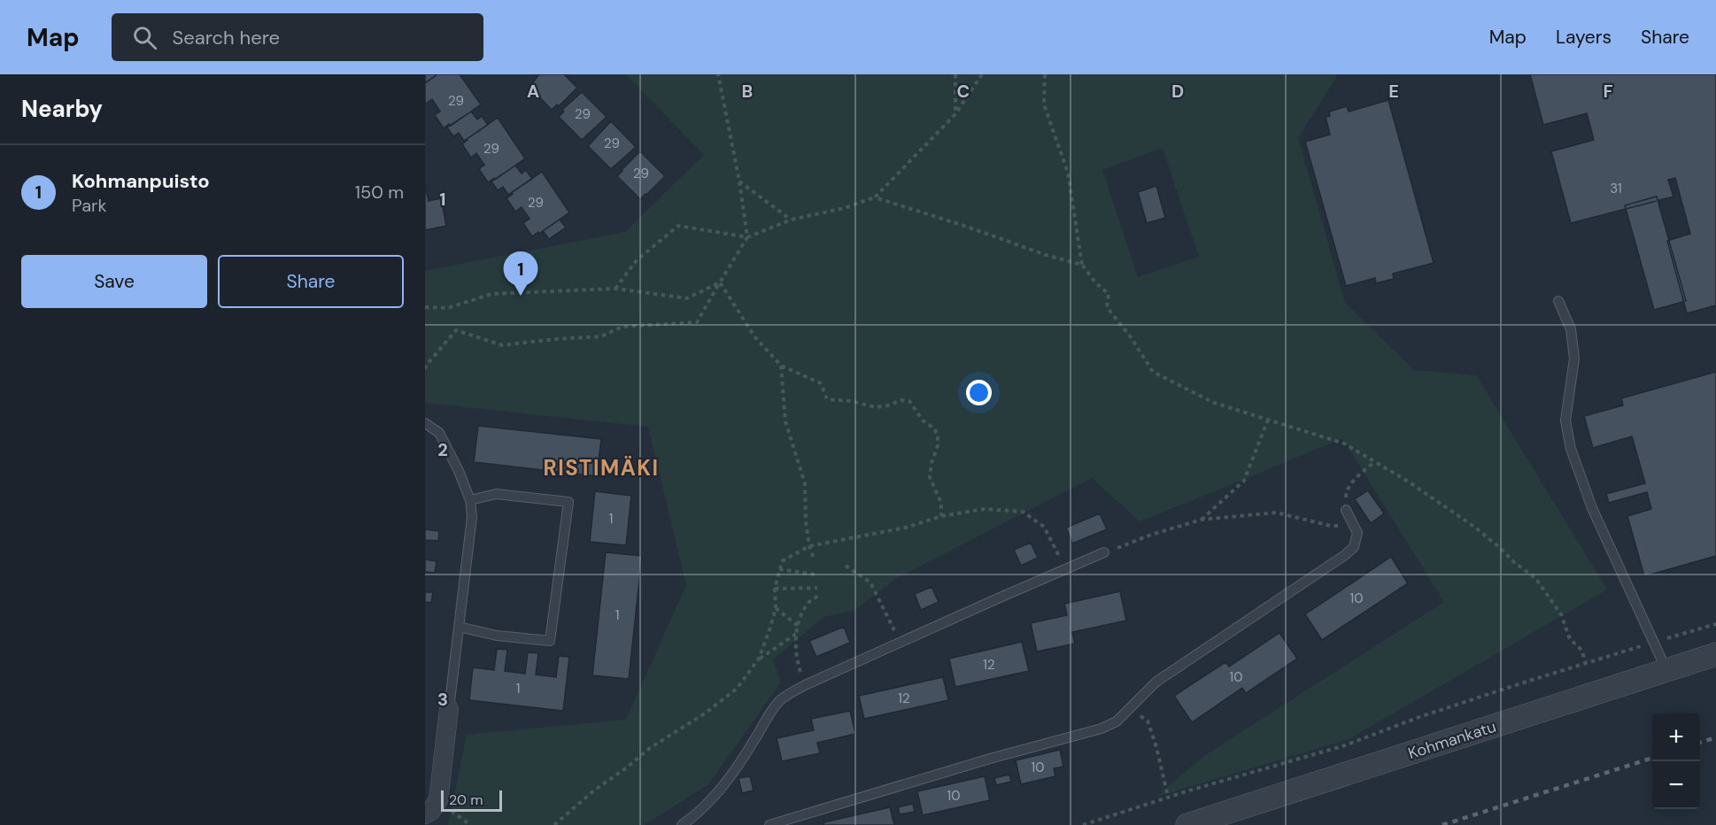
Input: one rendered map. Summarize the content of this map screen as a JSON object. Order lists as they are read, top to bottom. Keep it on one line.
{"streets":{"street":["Kohmankatu"]},"districts":["RISTIMÄKI"],"house_numbers":["29","29","29","29","29","31","29","1","10","1","12","10","1","12","10","10"],"scale_bar":"20 m","page":{"header":"Map","search":"Search here","nav":["Map","Layers","Share"],"heading":"Nearby","list":[{"mark":"1","name":"Kohmanpuisto","note":"Park","value":"150 m"}],"buttons":["Save","Share"],"pins":"1","map_buttons":["+","−"],"scale":"20 m"},"grid":{"columns":["A","B","C","D","E","F"],"rows":["1","2","3"]}}
